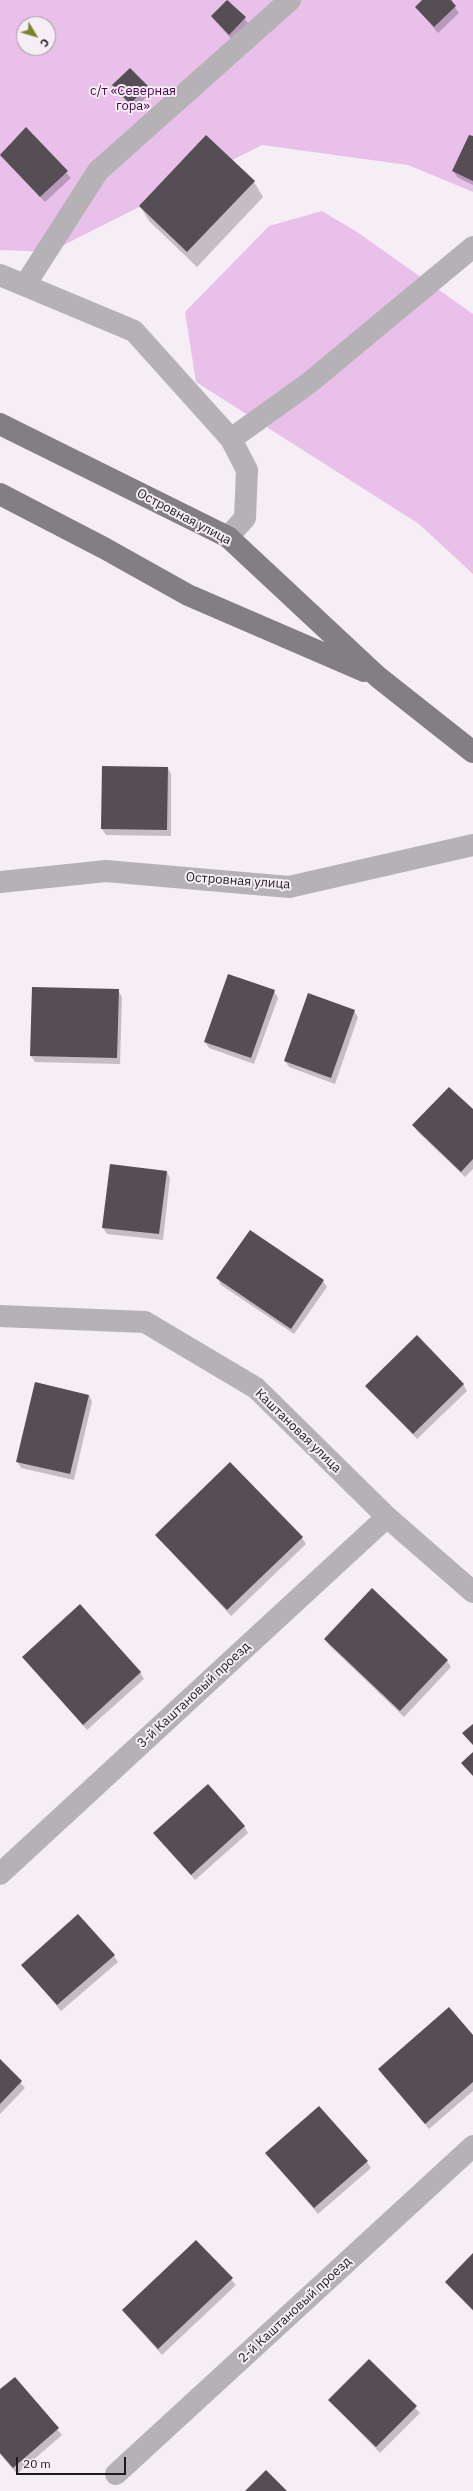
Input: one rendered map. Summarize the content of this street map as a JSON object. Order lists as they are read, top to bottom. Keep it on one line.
{"streets":{"main road":["Островная улица"],"street":["Каштановая улица","3-й Каштановый проезд","2-й Каштановый проезд"]},"crossings":[["Каштановая улица","3-й Каштановый проезд"]],"parks":["с/т «Северная гора»"],"scale_bar":"20 m","north":"bottom right"}
